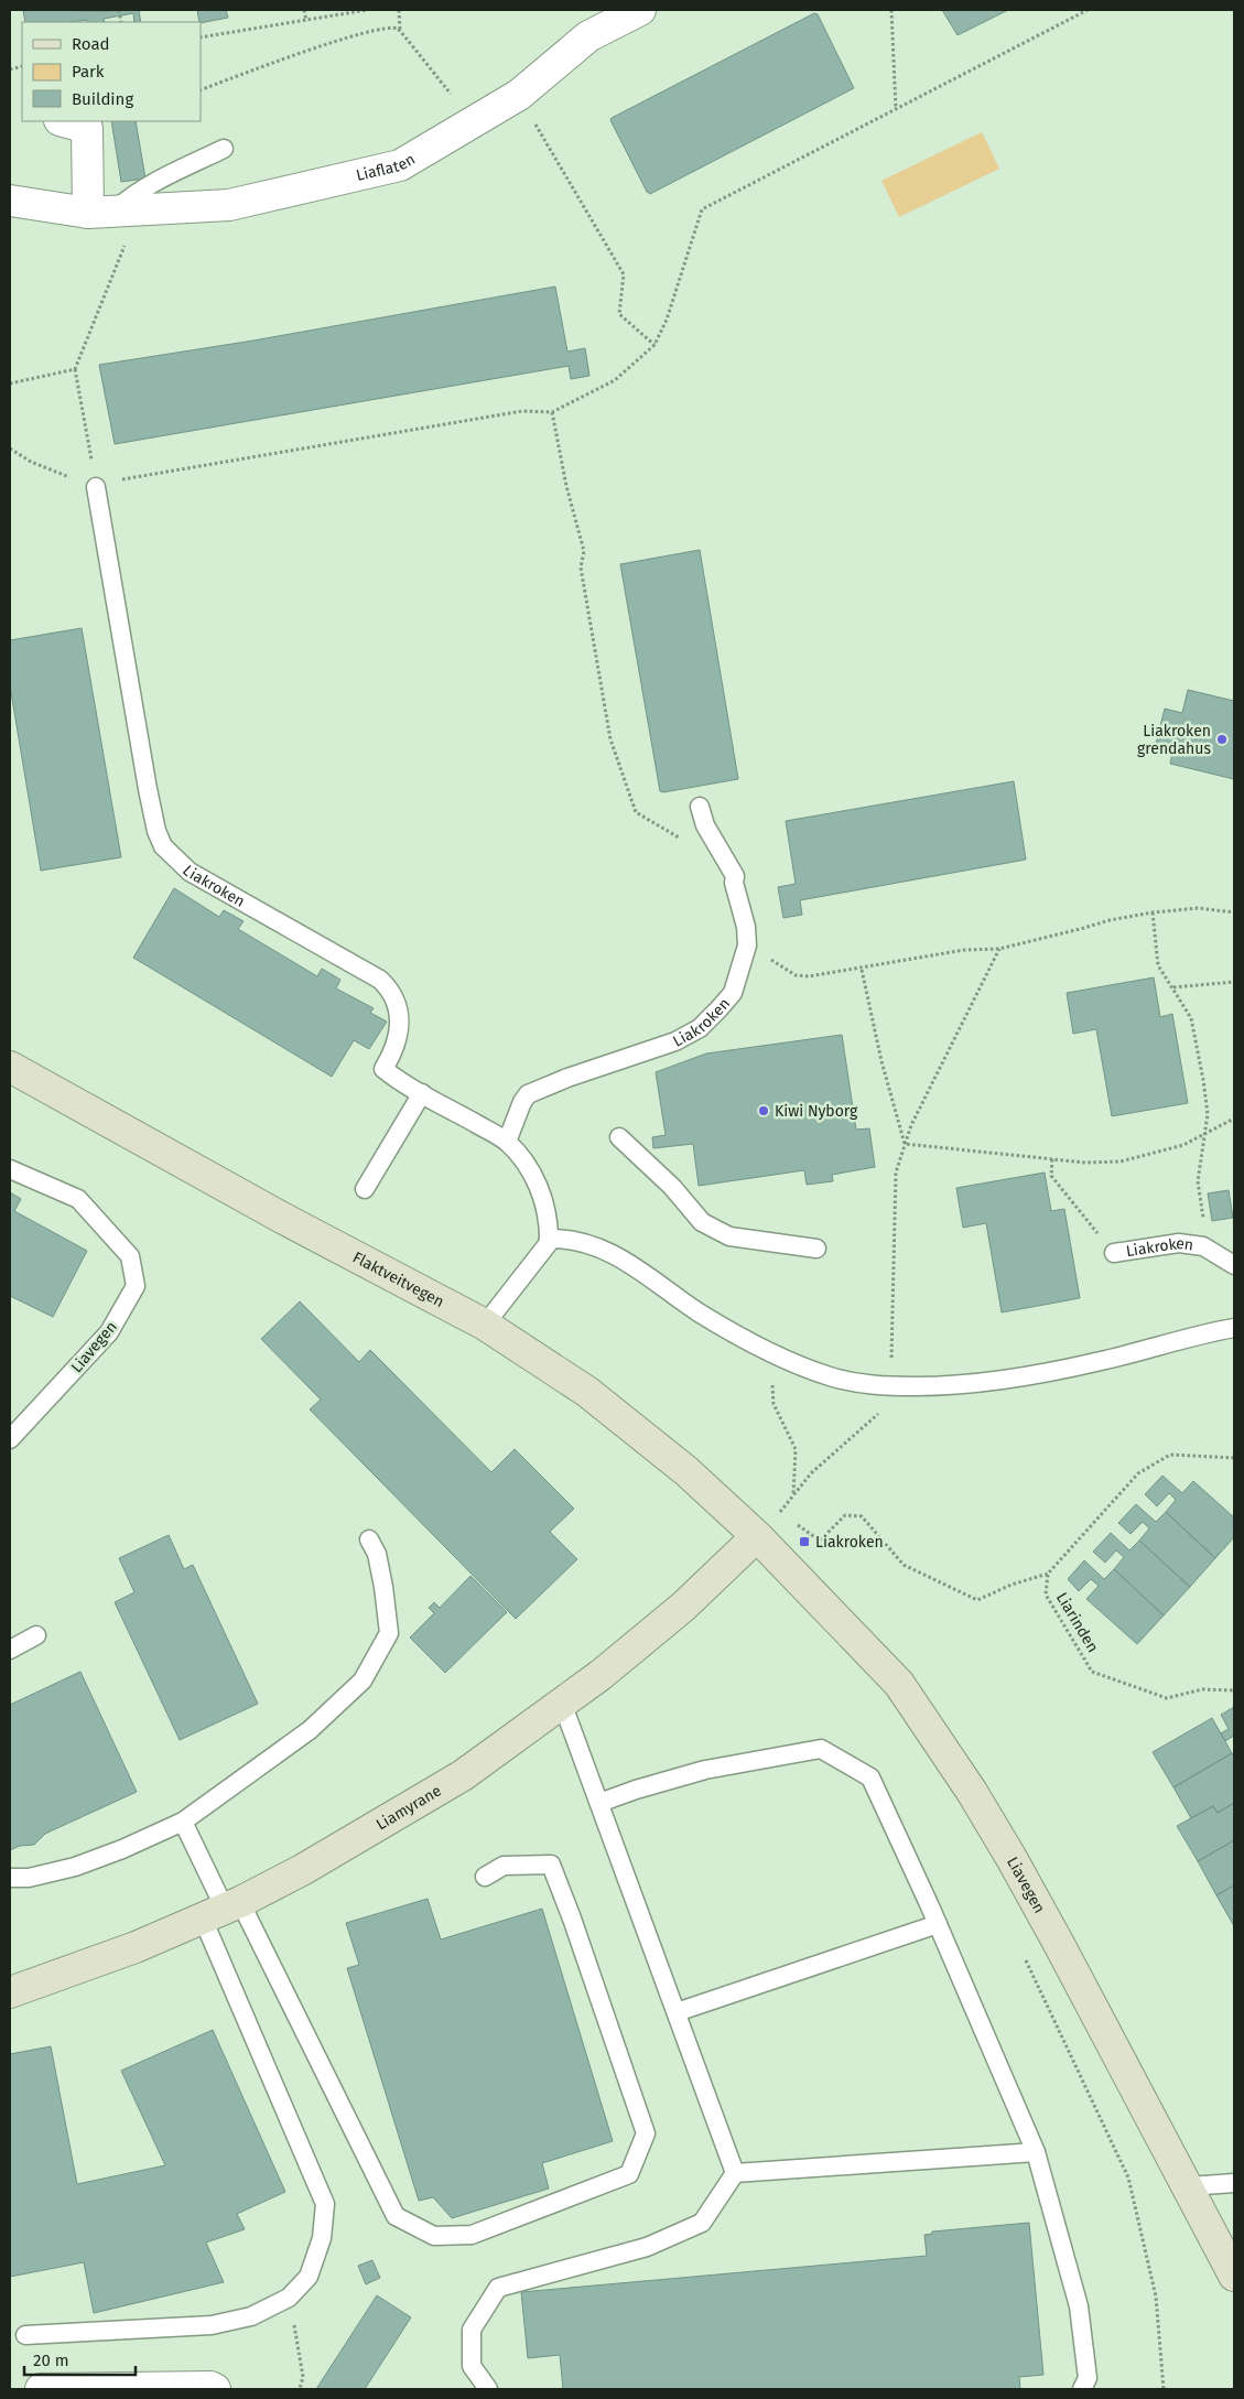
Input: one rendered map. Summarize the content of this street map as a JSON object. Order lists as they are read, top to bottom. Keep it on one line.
{"streets":{"main road":["Flaktveitvegen","Liavegen","Liamyrane"],"street":["Liaflaten"],"lane":["Liakroken"],"path":["Liarinden"]},"crossings":[["Flaktveitvegen","Liavegen"],["Flaktveitvegen","Liamyrane"],["Liavegen","Liamyrane"]],"places":{"other":["Liakroken grendahus","Kiwi Nyborg"],"transit":["Liakroken"]},"legend":["Road","Park","Building"],"scale_bar":"20 m"}
